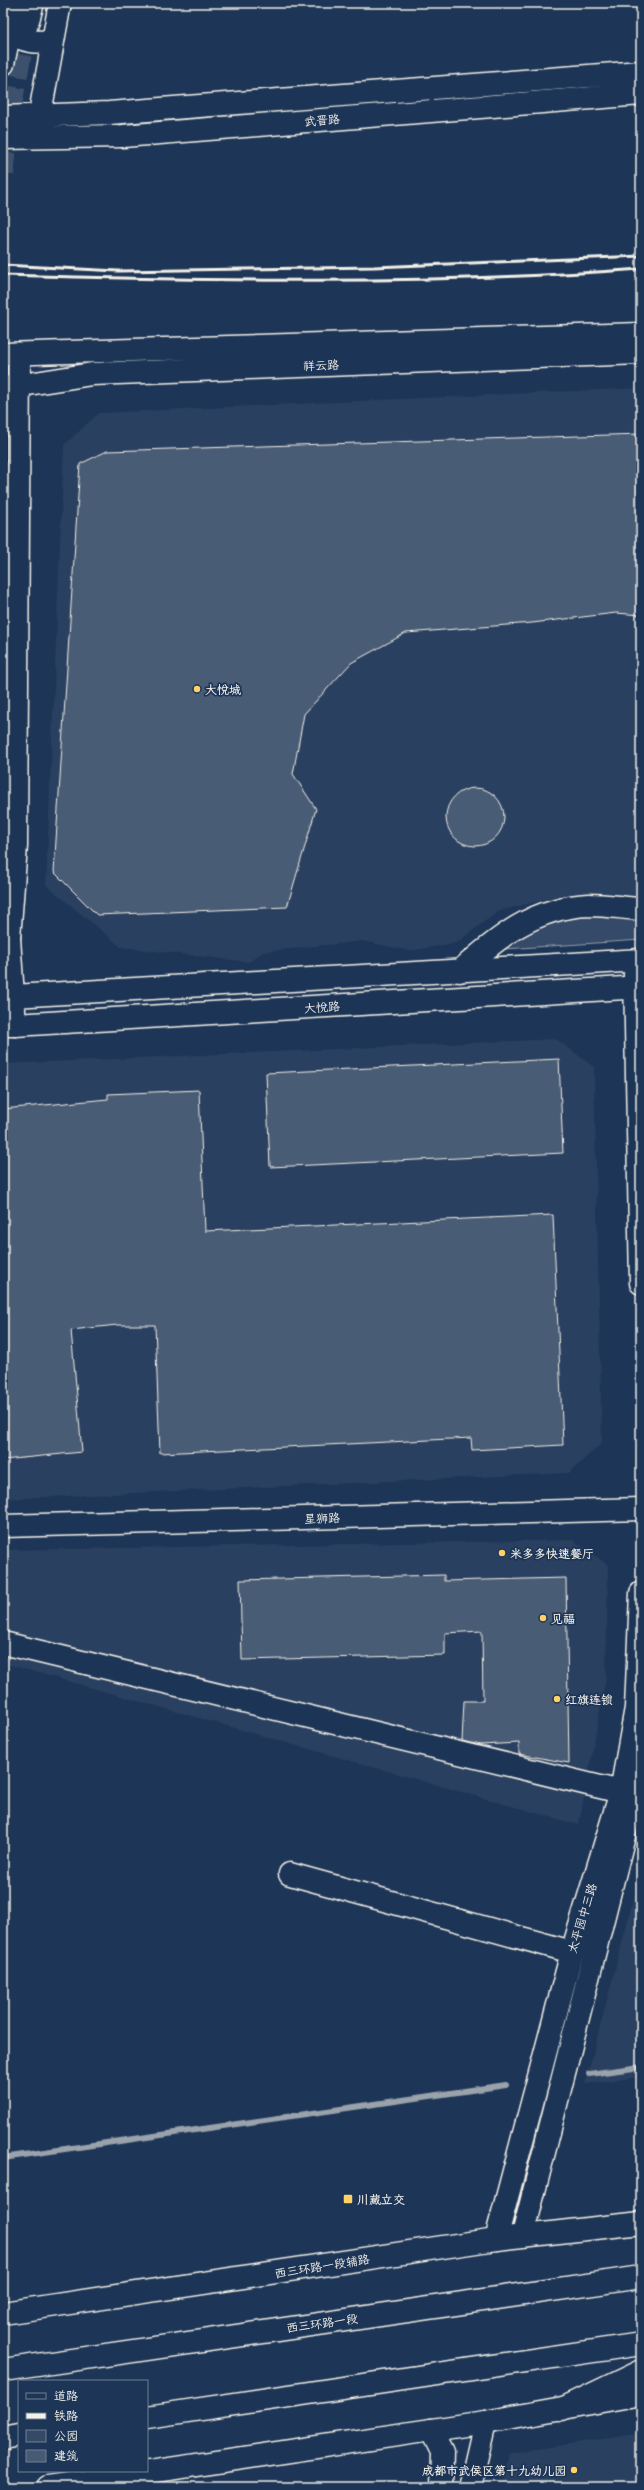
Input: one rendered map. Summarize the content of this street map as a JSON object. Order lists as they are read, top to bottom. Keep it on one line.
{"streets":{"main road":["武晋路","祥云路","大悦路","星狮路","太平园中三路","西三环路一段辅路","西三环路一段"]},"crossings":[["太平园中三路","西三环路一段辅路"]],"places":{"other":["大悦城","米多多快速餐厅","见福","红旗连锁","成都市武侯区第十九幼儿园"],"transit":["川藏立交"]},"legend":["道路","铁路","公园","建筑"]}
